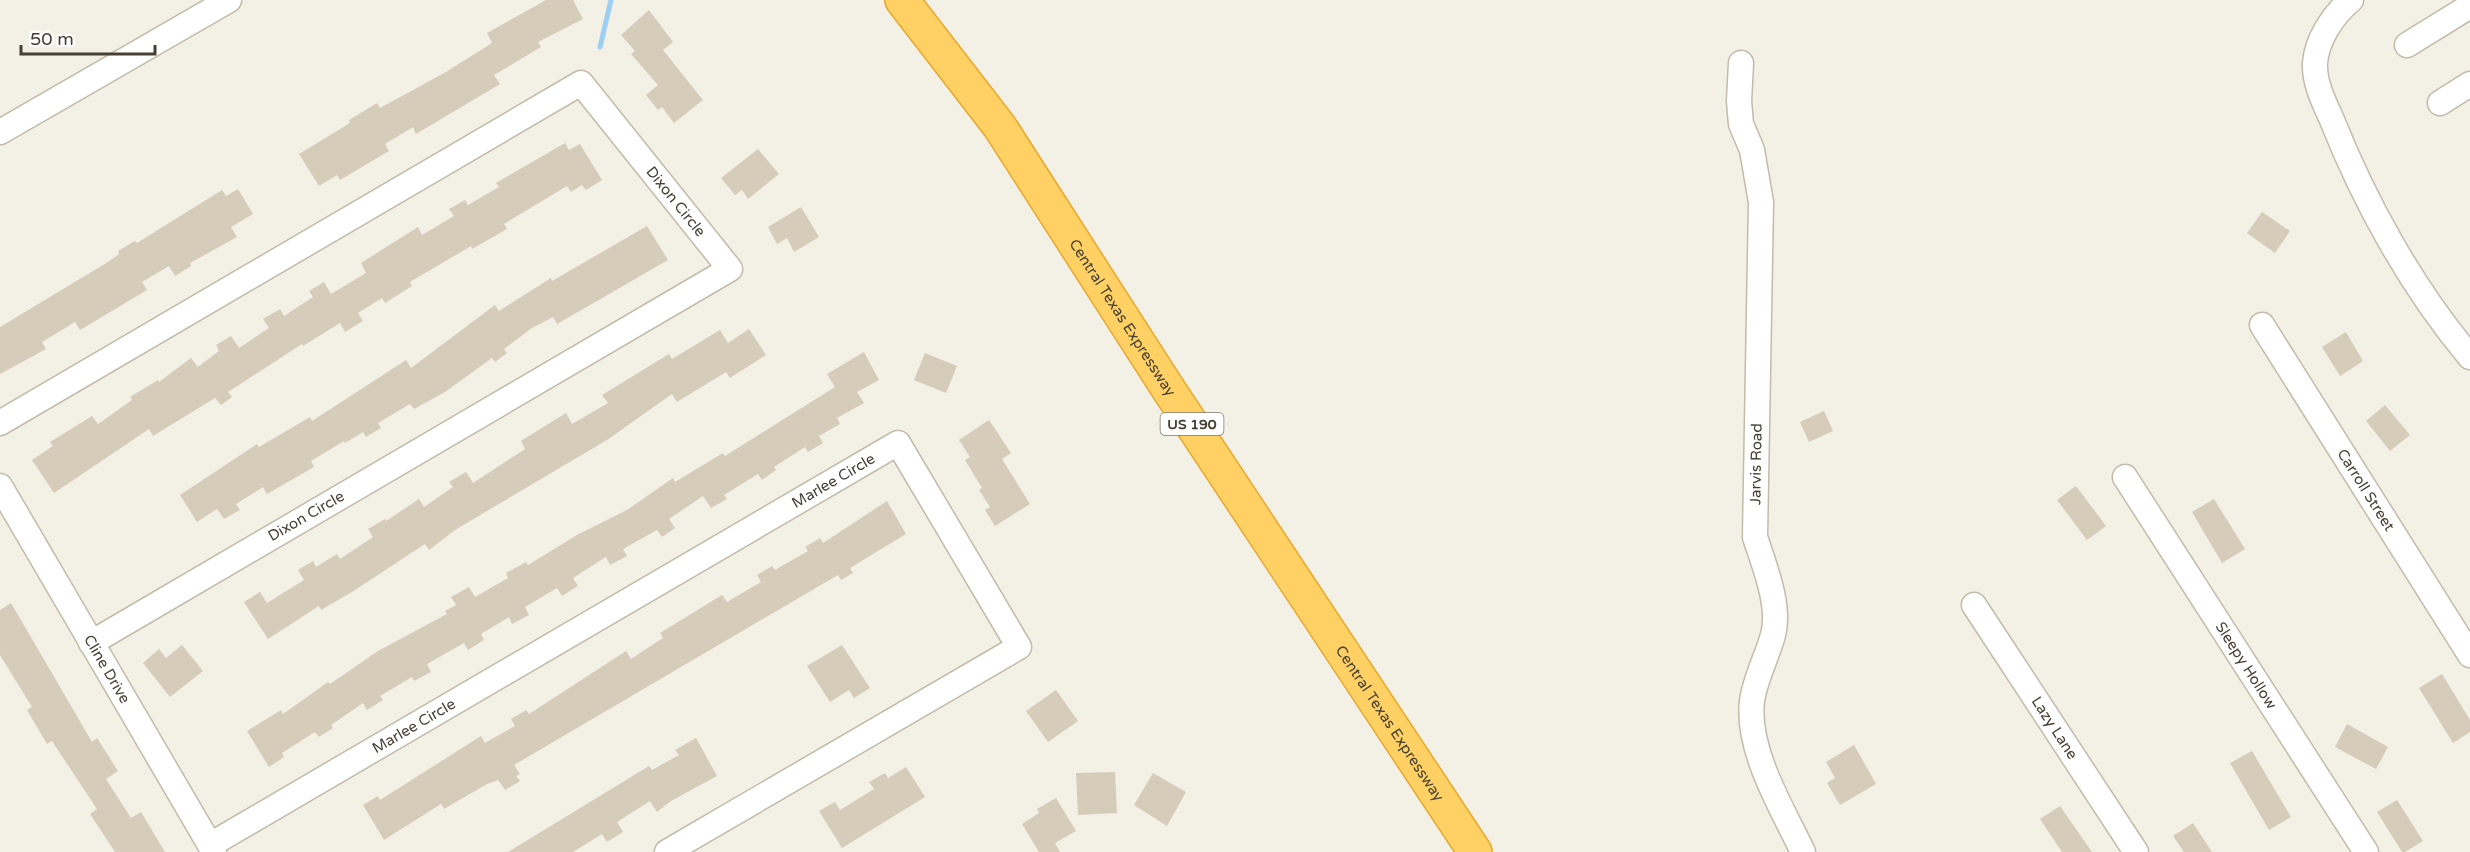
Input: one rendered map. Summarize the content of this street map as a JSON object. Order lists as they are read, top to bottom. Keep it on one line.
{"streets":{"highway":["Central Texas Expressway","US 190"],"street":["Dixon Circle","Jarvis Road","Marlee Circle","Carroll Street","Sleepy Hollow","Cline Drive","Lazy Lane"]},"crossings":[["Dixon Circle","Cline Drive"],["Marlee Circle","Cline Drive"]],"scale_bar":"50 m"}
